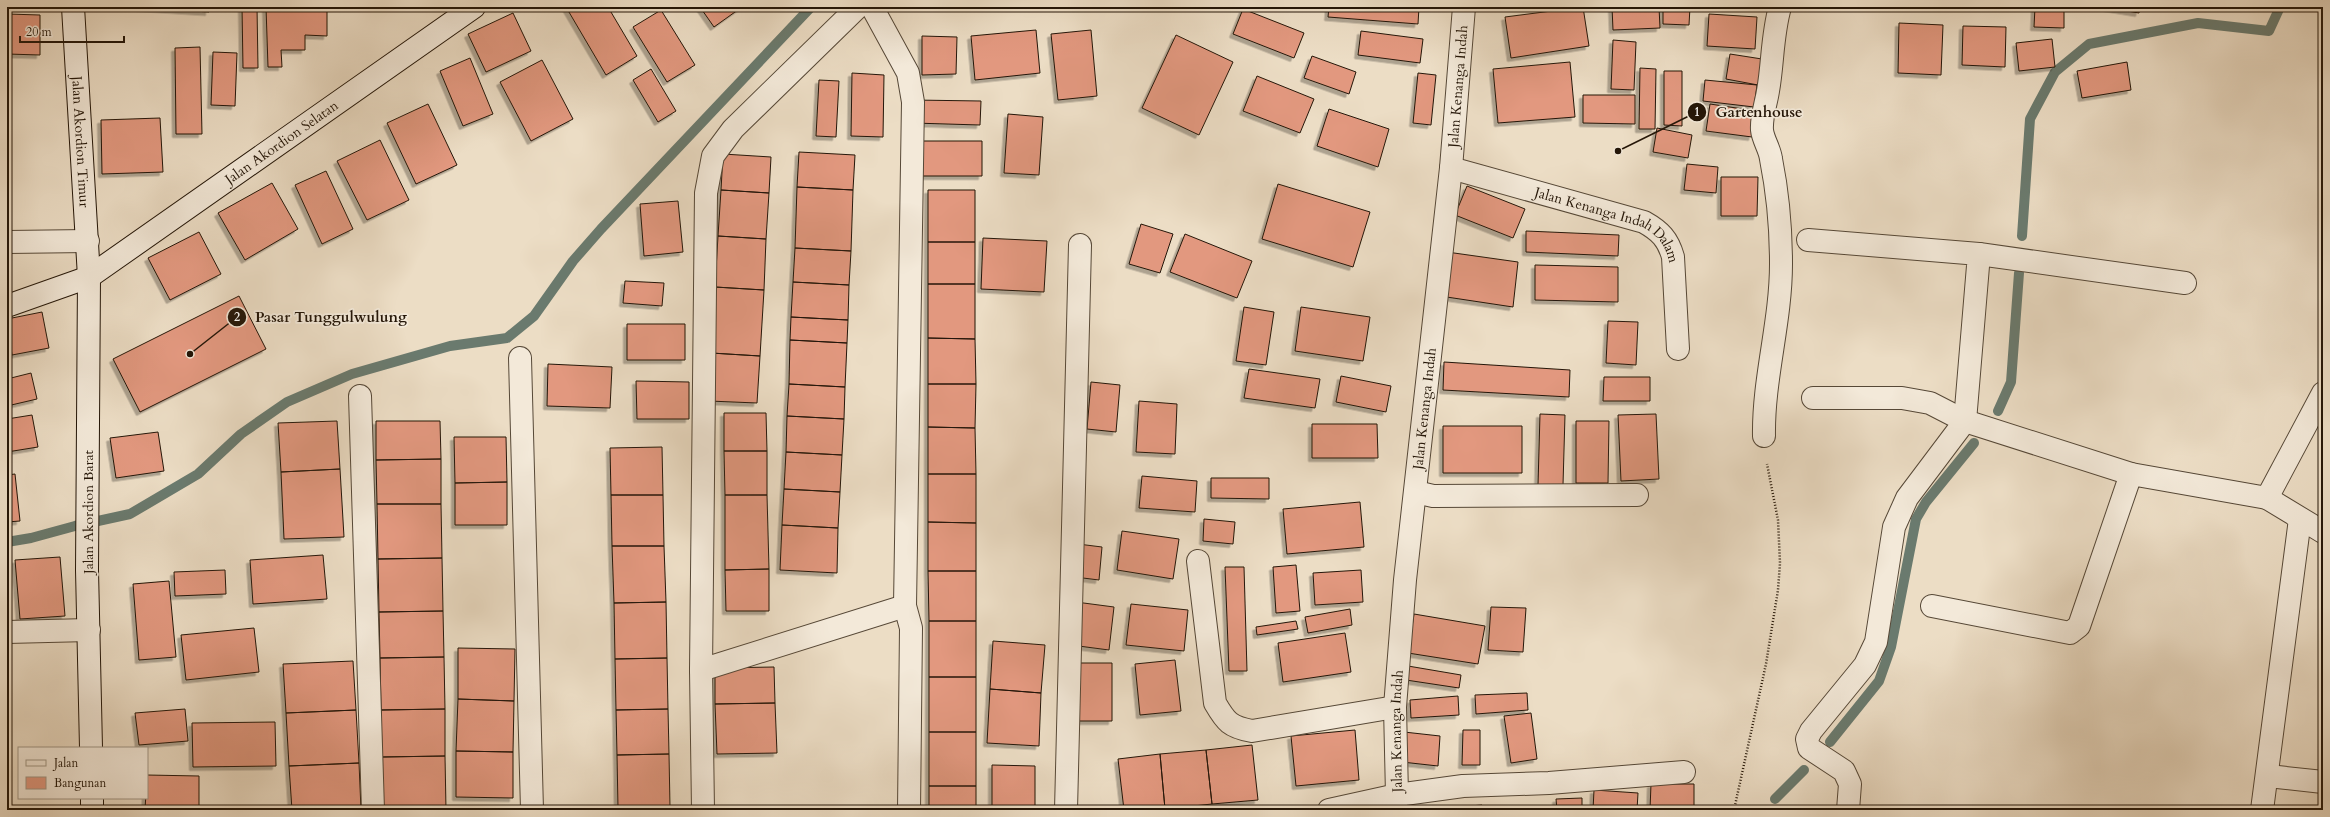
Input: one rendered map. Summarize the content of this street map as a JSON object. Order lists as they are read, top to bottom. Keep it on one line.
{"streets":{"street":["Jalan Kenanga Indah","Jalan Akordion Timur","Jalan Akordion Selatan","Jalan Kenanga Indah Dalam","Jalan Akordion Barat"]},"crossings":[["Jalan Kenanga Indah","Jalan Kenanga Indah Dalam"],["Jalan Akordion Timur","Jalan Akordion Selatan"],["Jalan Akordion Timur","Jalan Akordion Barat"],["Jalan Akordion Selatan","Jalan Akordion Barat"]],"places":["Gartenhouse","Pasar Tunggulwulung"],"legend":["Jalan","Bangunan"],"scale_bar":"20 m"}
